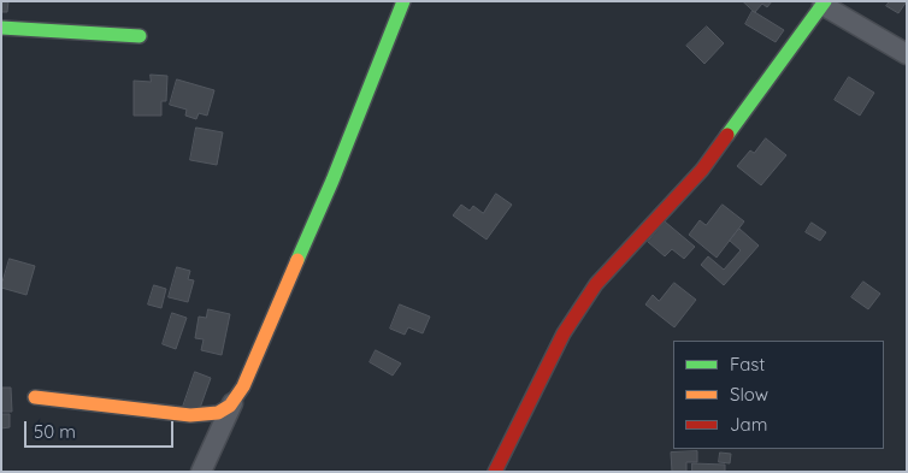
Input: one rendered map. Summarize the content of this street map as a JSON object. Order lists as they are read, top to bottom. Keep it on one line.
{"legend":["Fast","Slow","Jam"],"scale_bar":"50 m"}
